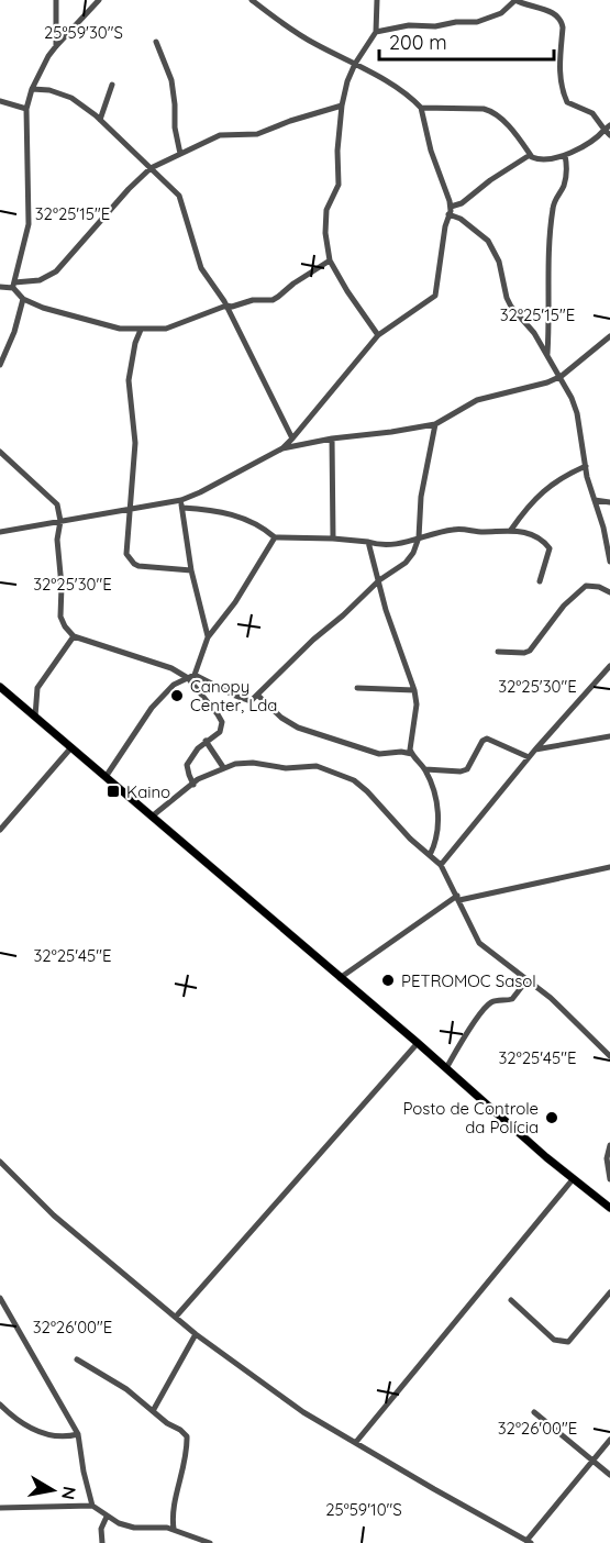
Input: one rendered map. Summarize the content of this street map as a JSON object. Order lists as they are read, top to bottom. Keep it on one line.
{"places":{"other":["Canopy Center, Lda","PETROMOC Sasol","Posto de Controle da Polícia"],"transit":["Kaino"]},"scale_bar":"200 m","north":"right","coordinates":["25°59'30\"S","32°25'15\"E","32°25'30\"E","32°25'45\"E","32°26'00\"E","25°59'10\"S"]}
